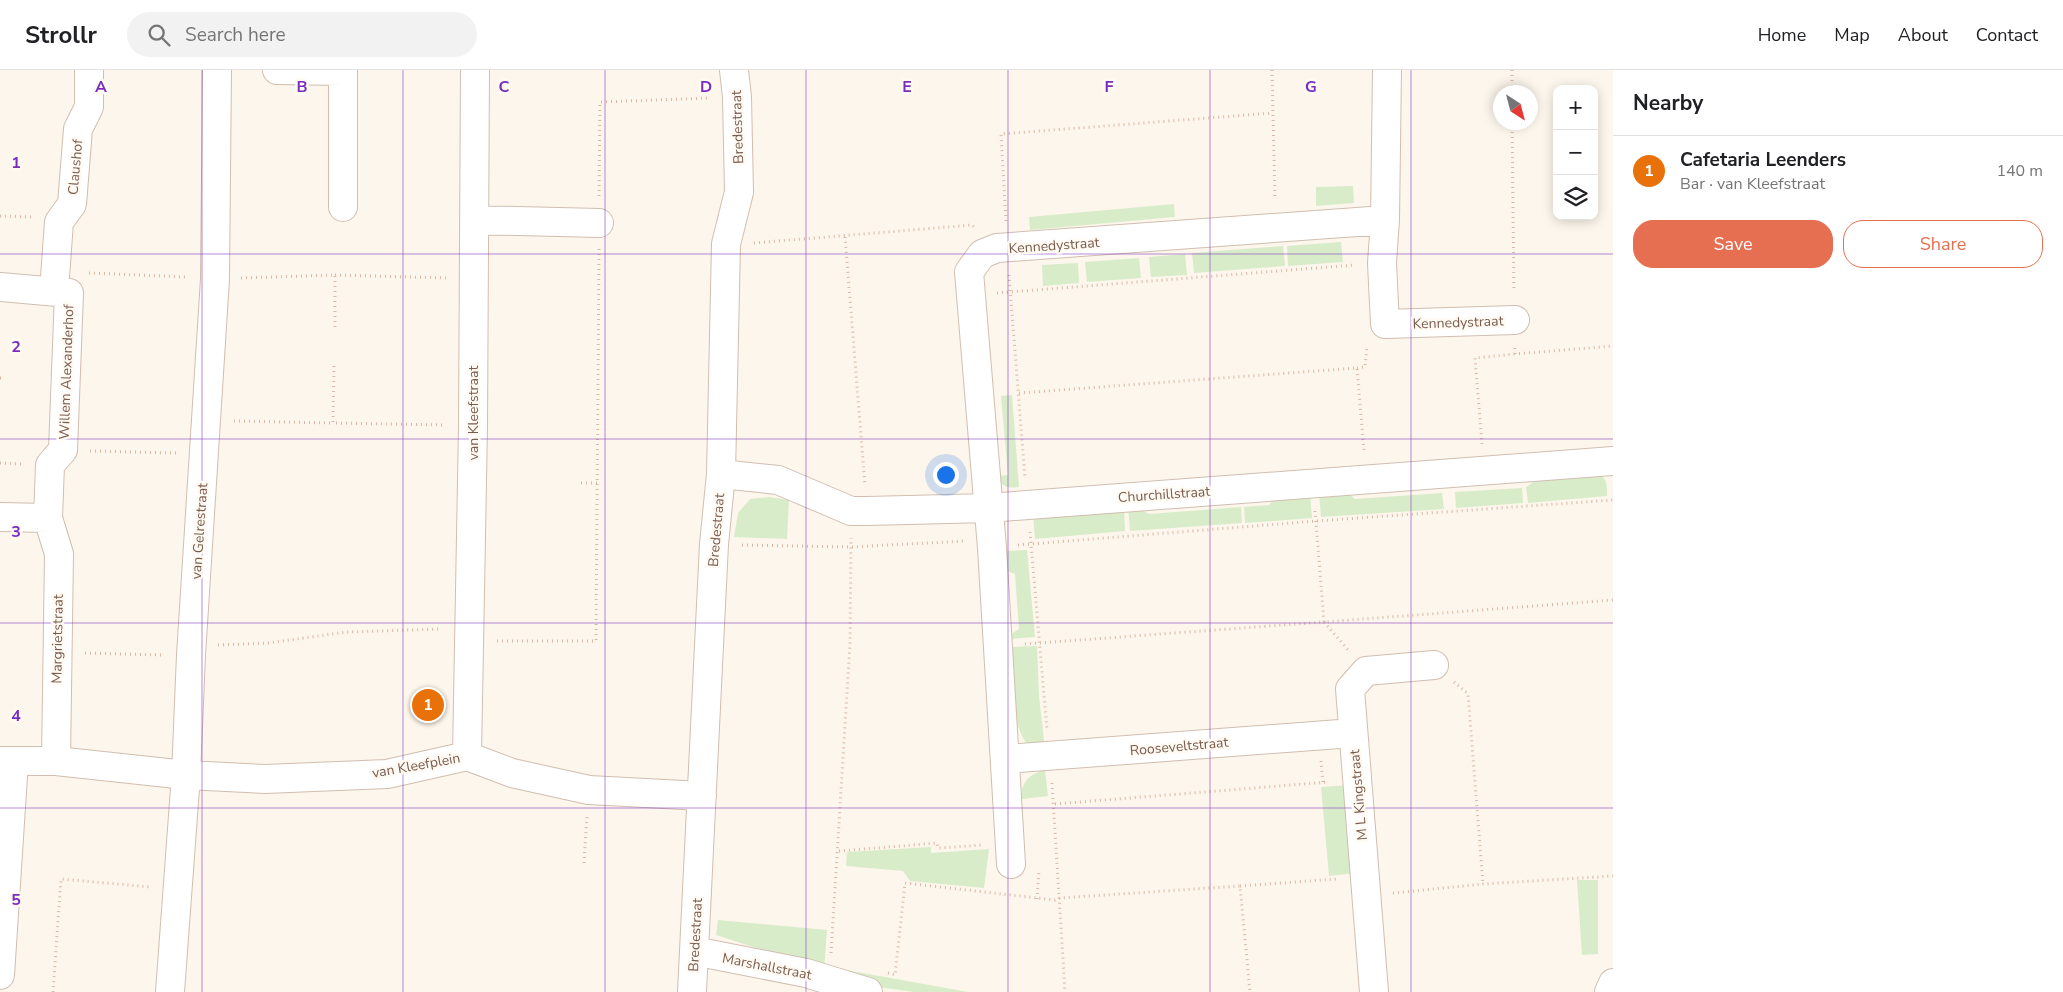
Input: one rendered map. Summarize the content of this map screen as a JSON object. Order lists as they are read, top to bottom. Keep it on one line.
{"streets":{"street":["Bredestraat","Claushof","Kennedystraat","Willem Alexanderhof","van Kleefstraat","Churchillstraat","van Gelrestraat","Margrietstraat","Rooseveltstraat","van Kleefplein","M L Kingstraat","Marshallstraat"]},"crossings":[["Bredestraat","Churchillstraat"],["Bredestraat","van Kleefplein"],["Bredestraat","Marshallstraat"],["Claushof","Willem Alexanderhof"],["Kennedystraat","Churchillstraat"],["Willem Alexanderhof","Margrietstraat"],["van Kleefstraat","van Kleefplein"],["van Gelrestraat","van Kleefplein"],["Rooseveltstraat","M L Kingstraat"]],"north":"bottom right","page":{"header":"Strollr","search":"Search here","nav":["Home","Map","About","Contact"],"heading":"Nearby","map_buttons":["+","−"],"list":[{"mark":"1","name":"Cafetaria Leenders","note":"Bar · van Kleefstraat","value":"140 m"}],"buttons":["Save","Share"],"pins":"1"},"grid":{"columns":["A","B","C","D","E","F","G"],"rows":["1","2","3","4","5"]}}
